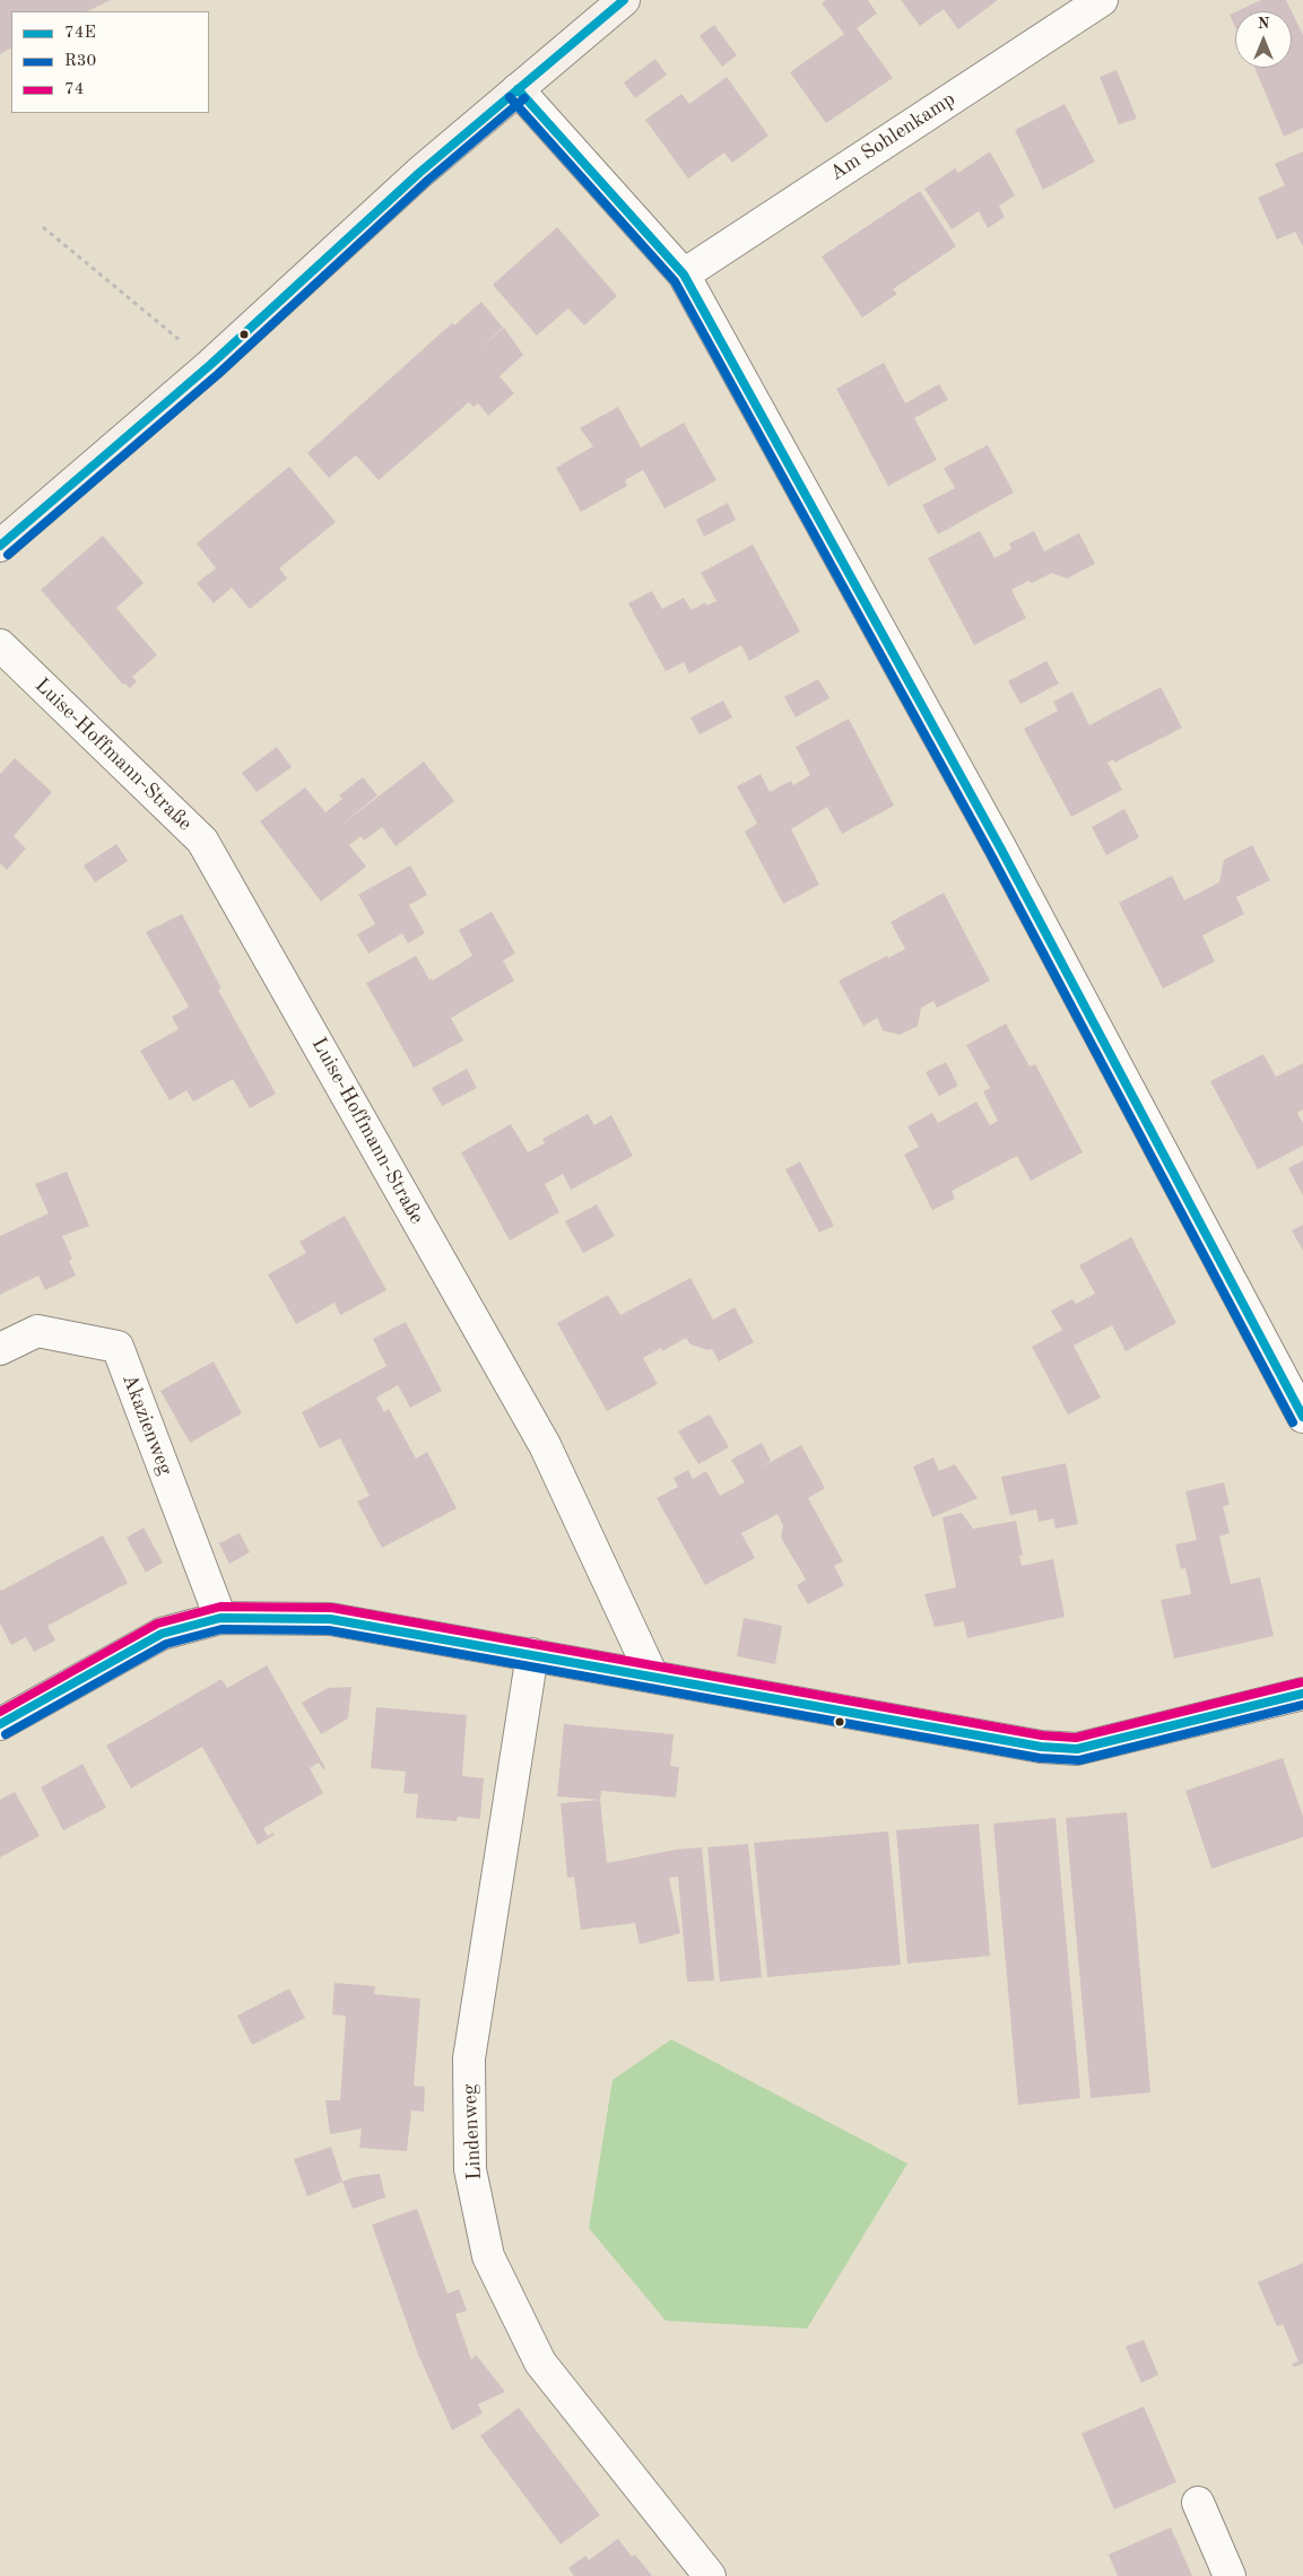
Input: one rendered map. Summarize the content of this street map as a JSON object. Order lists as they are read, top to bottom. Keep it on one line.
{"streets":{"street":["Am Sohlenkamp","Luise-Hoffmann-Straße","Akazienweg","Lindenweg"]},"lines":["transit line 74E","transit line R30","transit line 74"],"legend":["74E","R30","74"],"north":"top"}
